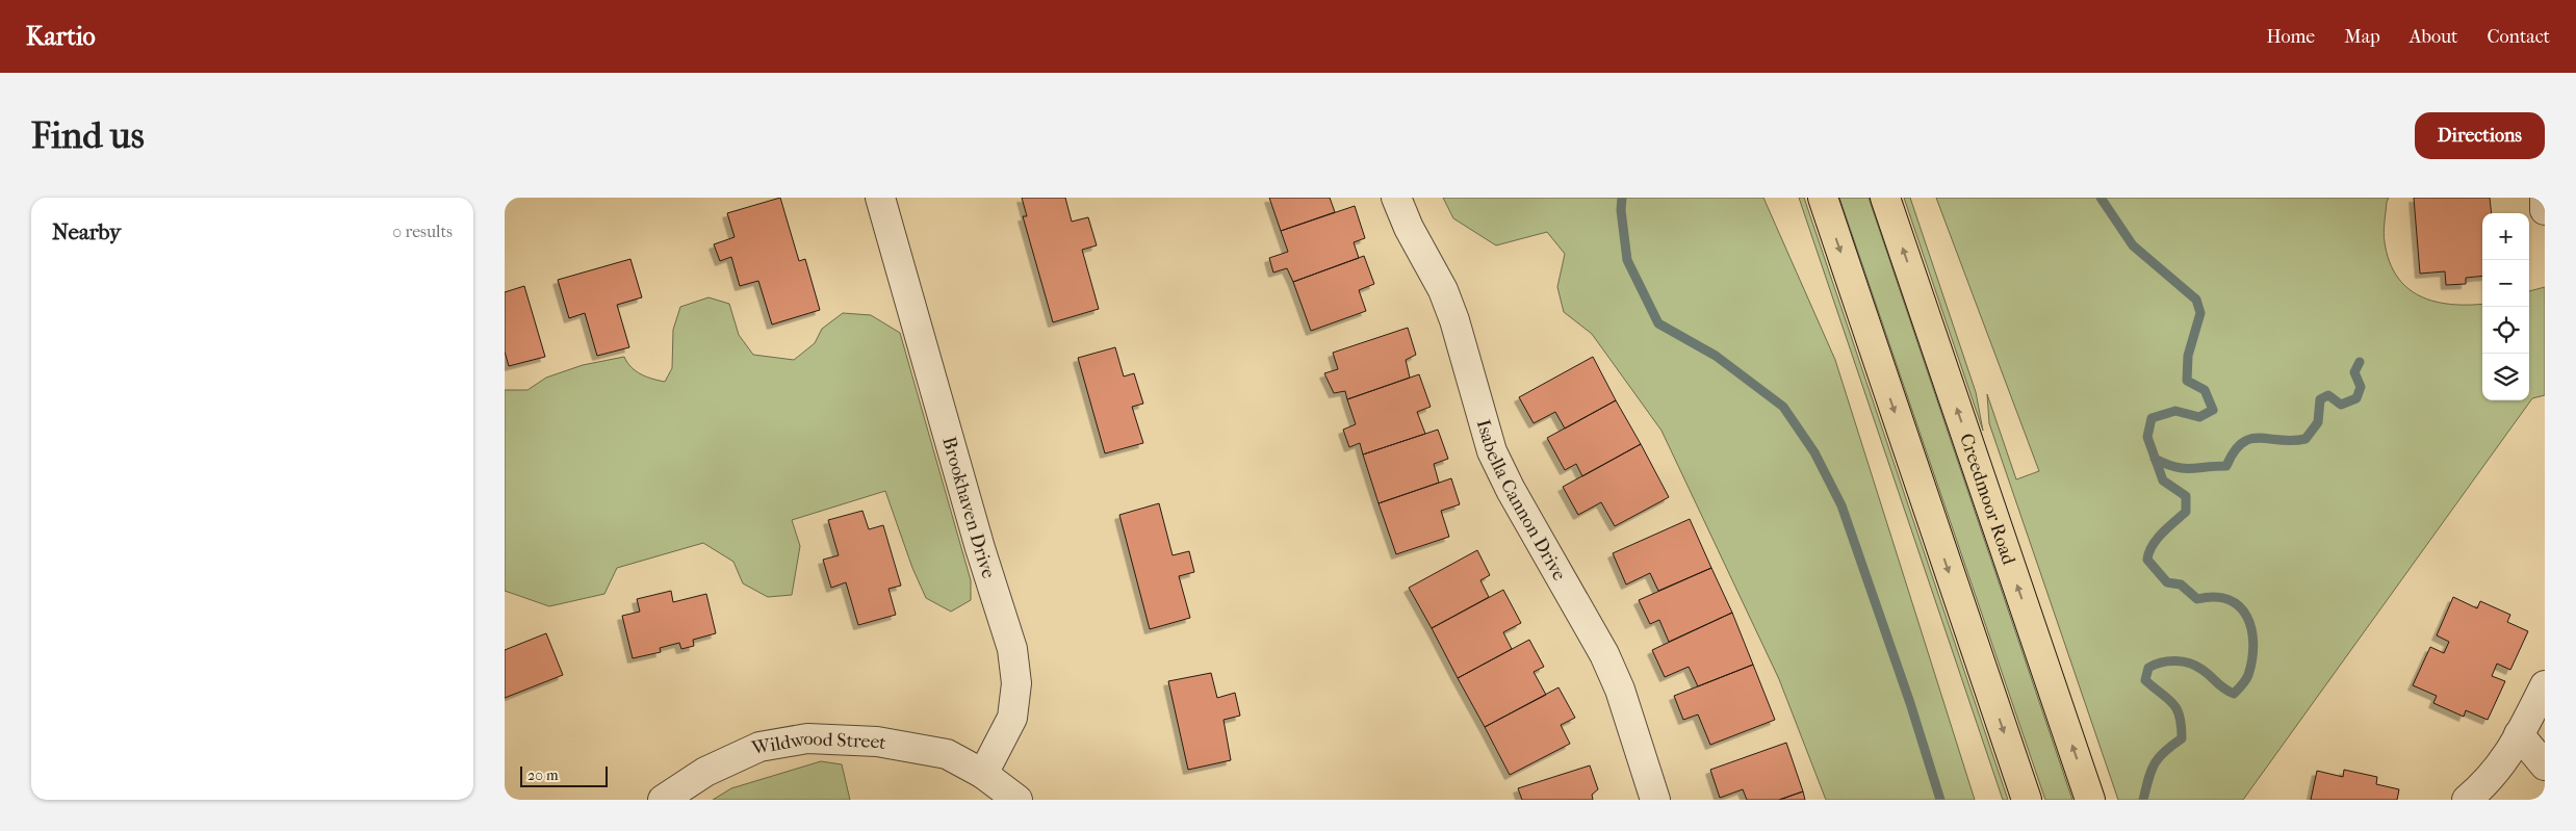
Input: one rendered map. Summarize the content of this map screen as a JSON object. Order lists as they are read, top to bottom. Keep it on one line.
{"streets":{"main road":["Creedmoor Road"],"street":["Isabella Cannon Drive","Brookhaven Drive","Wildwood Street"]},"crossings":[["Brookhaven Drive","Wildwood Street"]],"scale_bar":"20 m","page":{"header":"Kartio","nav":["Home","Map","About","Contact"],"buttons":"Directions","title":"Find us","heading":["Nearby","0 results"],"map_buttons":["+","−"],"scale":"20 m"}}
